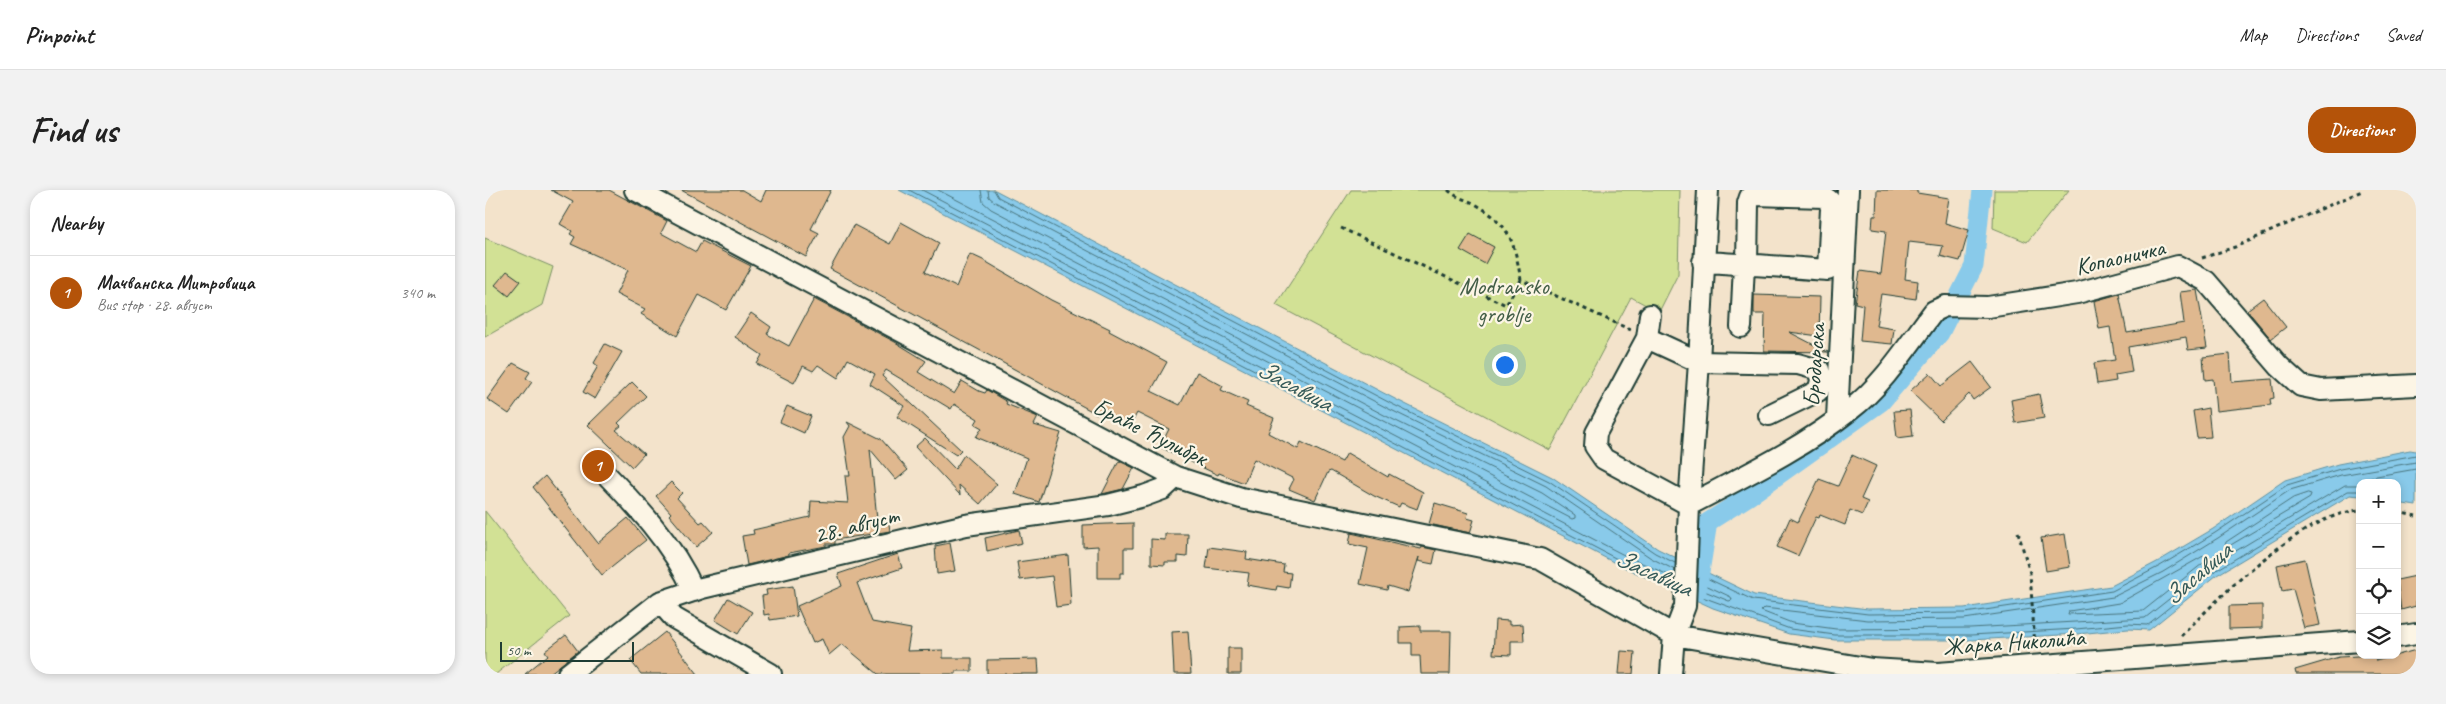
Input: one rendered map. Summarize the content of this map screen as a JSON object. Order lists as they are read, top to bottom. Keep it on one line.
{"streets":{"street":["Копаоничка","Бродарска","Браће Ћулибрк","28. август","Жарка Николића"]},"crossings":[["Копаоничка","Бродарска"],["Браће Ћулибрк","28. август"],["Браће Ћулибрк","Жарка Николића"]],"water":["Засавица"],"parks":["Modransko groblje"],"scale_bar":"50 m","page":{"header":"Pinpoint","nav":["Map","Directions","Saved"],"buttons":"Directions","title":"Find us","heading":"Nearby","list":[{"mark":"1","name":"Мачванска Митровица","note":"Bus stop · 28. август","value":"340 m"}],"pins":"1","map_buttons":["+","−"],"scale":"50 m"}}
